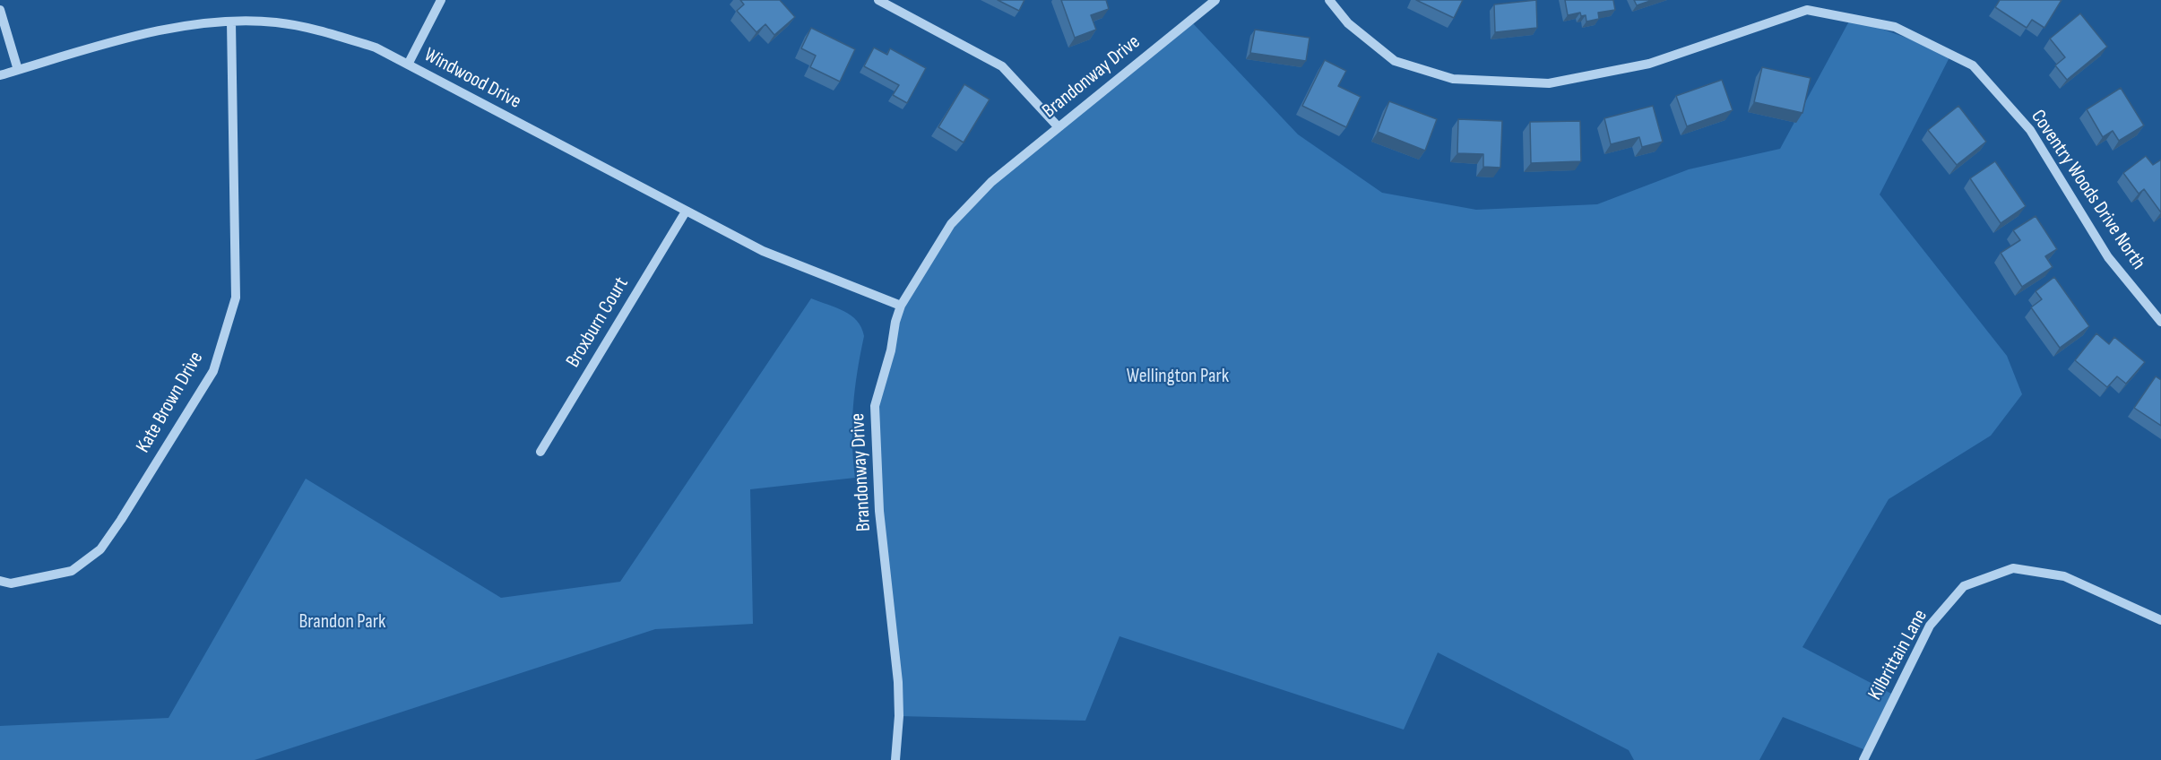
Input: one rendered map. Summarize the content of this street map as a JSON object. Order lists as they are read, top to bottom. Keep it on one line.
{"streets":{"street":["Brandonway Drive","Windwood Drive","Coventry Woods Drive North","Broxburn Court","Kate Brown Drive","Kilbrittain Lane"]},"crossings":[["Brandonway Drive","Windwood Drive"],["Windwood Drive","Broxburn Court"],["Windwood Drive","Kate Brown Drive"]],"parks":["Wellington Park","Brandon Park"]}
